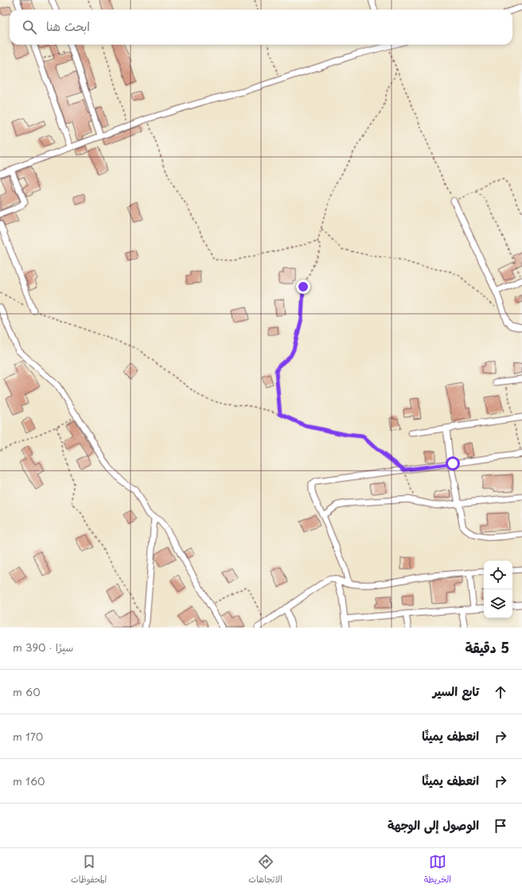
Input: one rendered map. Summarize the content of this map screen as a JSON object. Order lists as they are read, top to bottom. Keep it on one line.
{"page":{"search":"ابحث هنا","heading":["5 دقيقة","سيرًا · 390 m"],"list":[["تابع السير","60 m"],["انعطف يمينًا","170 m"],["انعطف يمينًا","160 m"],"الوصول إلى الوجهة"],"nav":["الخريطة","الاتجاهات","المحفوظات"]}}
